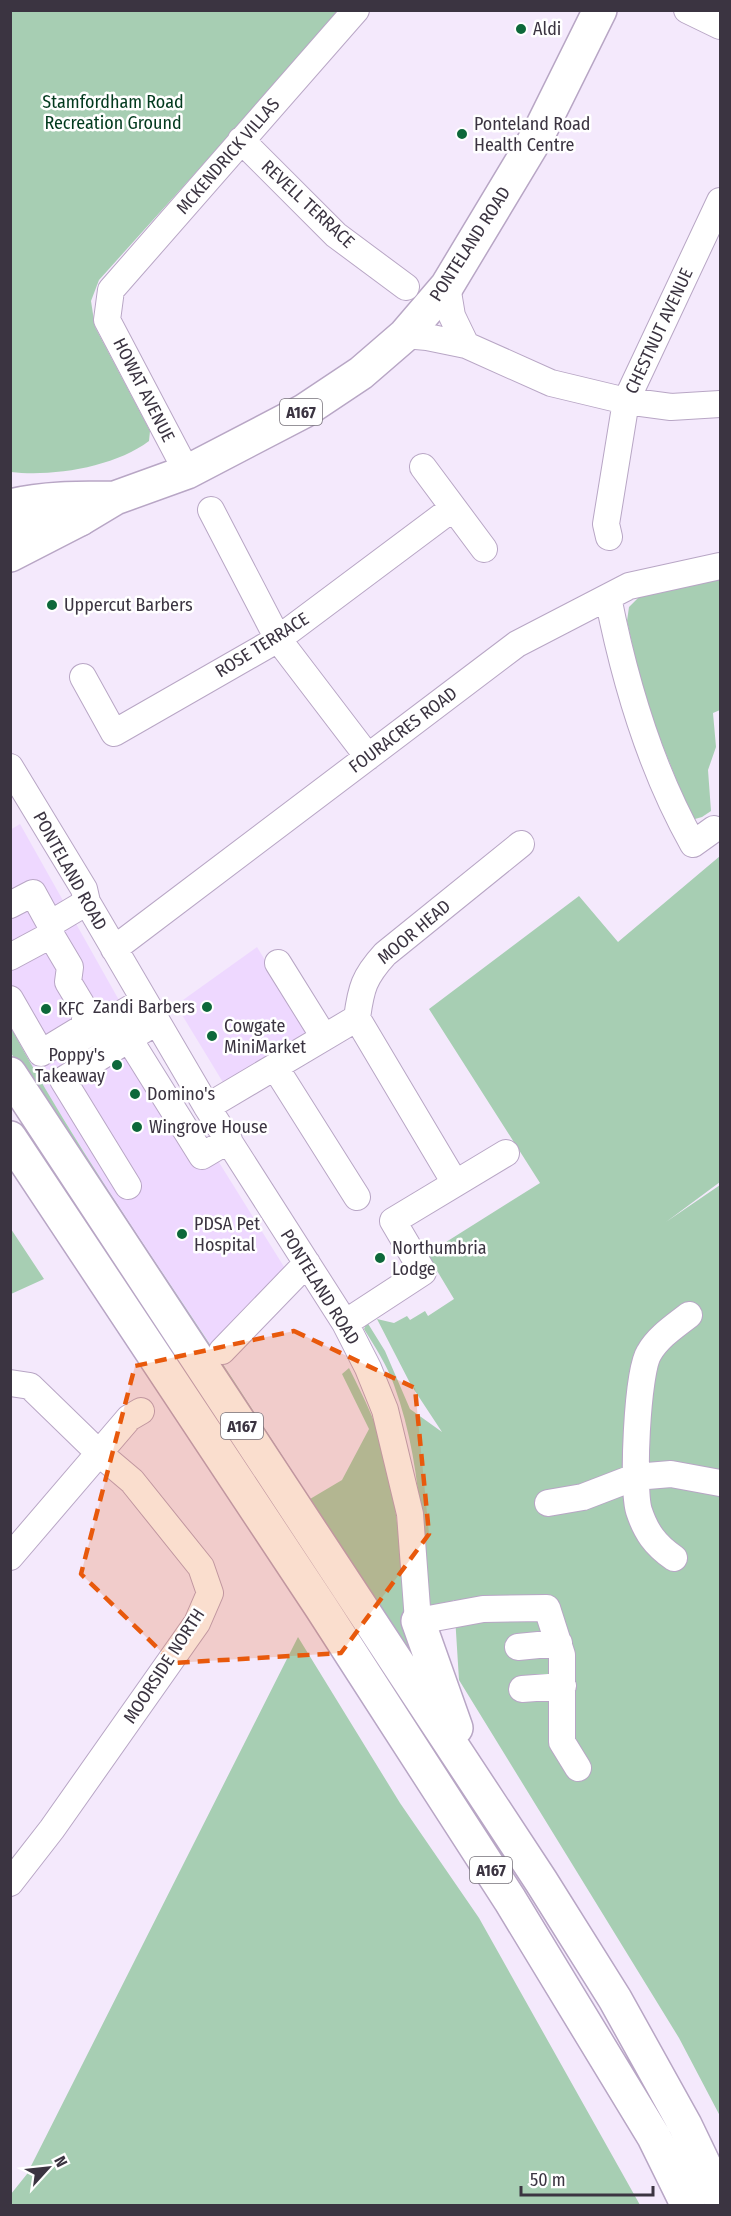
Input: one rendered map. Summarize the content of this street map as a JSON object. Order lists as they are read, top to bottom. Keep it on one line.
{"streets":{"main road":["PONTELAND ROAD","A167"],"street":["MCKENDRICK VILLAS","REVELL TERRACE","CHESTNUT AVENUE","HOWAT AVENUE","ROSE TERRACE","FOURACRES ROAD","MOOR HEAD","MOORSIDE NORTH"]},"crossings":[["MCKENDRICK VILLAS","REVELL TERRACE"],["MCKENDRICK VILLAS","HOWAT AVENUE"],["PONTELAND ROAD","HOWAT AVENUE"],["PONTELAND ROAD","FOURACRES ROAD"]],"parks":["Stamfordham Road Recreation Ground"],"places":["Aldi","Ponteland Road Health Centre","Uppercut Barbers","Zandi Barbers","KFC","Cowgate MiniMarket","Poppy's Takeaway","Domino's","Wingrove House","PDSA Pet Hospital","Northumbria Lodge"],"scale_bar":"50 m","north":"top right"}
